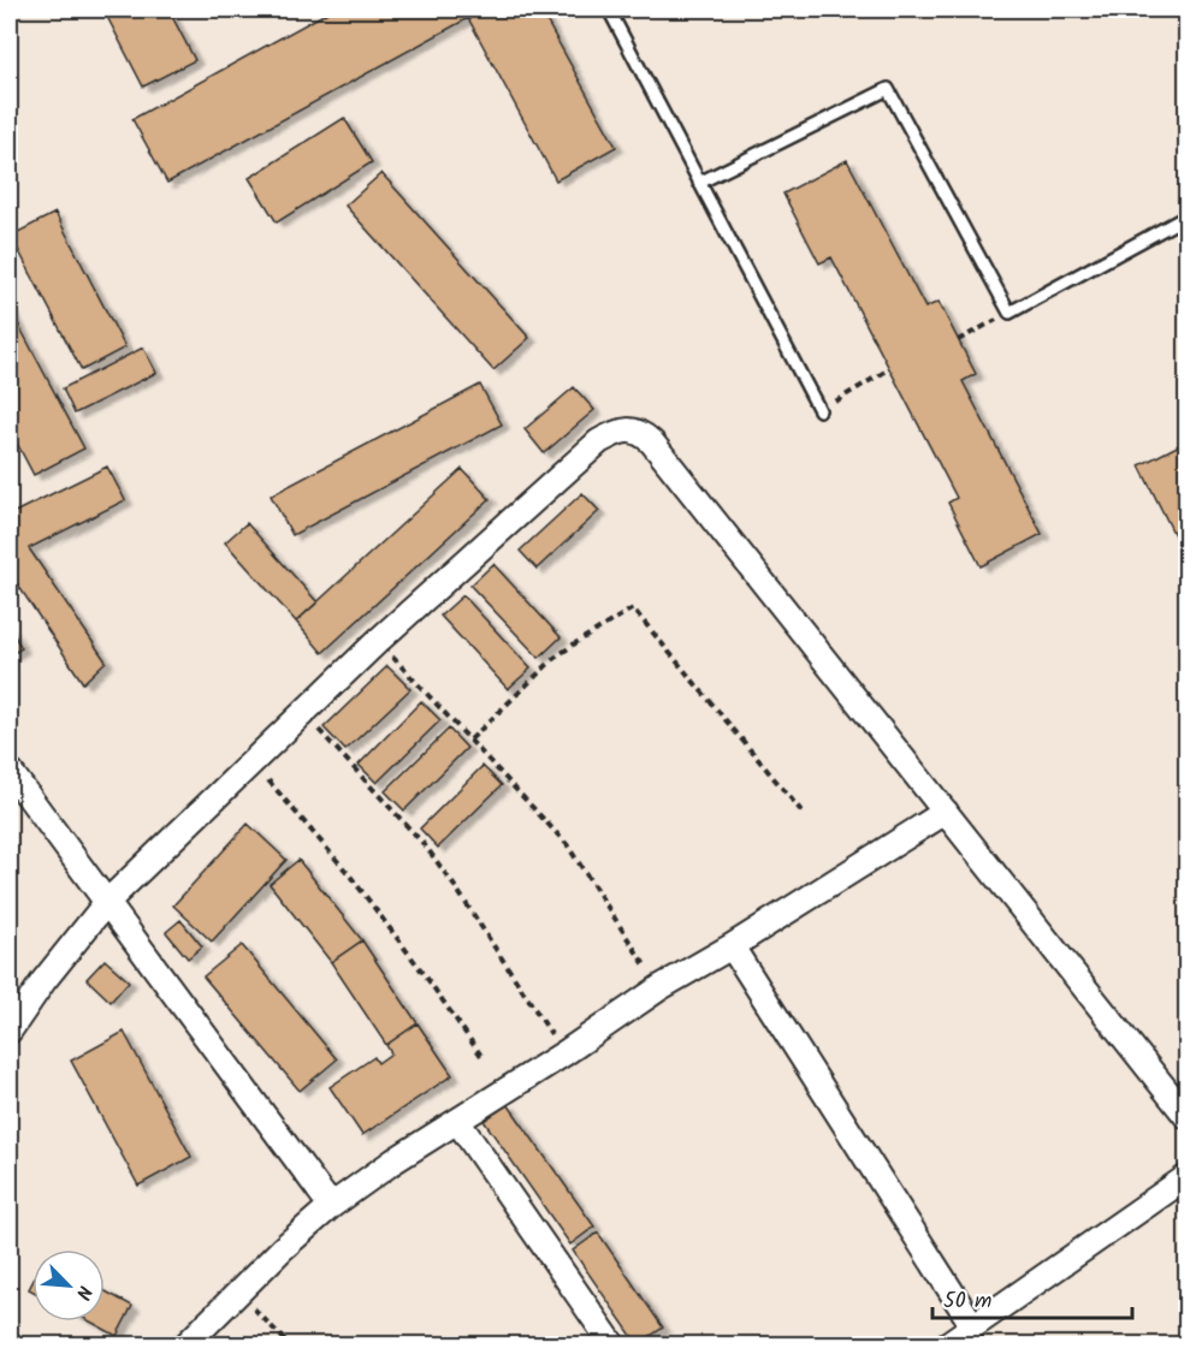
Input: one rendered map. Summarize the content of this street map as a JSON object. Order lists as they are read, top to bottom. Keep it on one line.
{"scale_bar":"50 m","north":"bottom right"}
